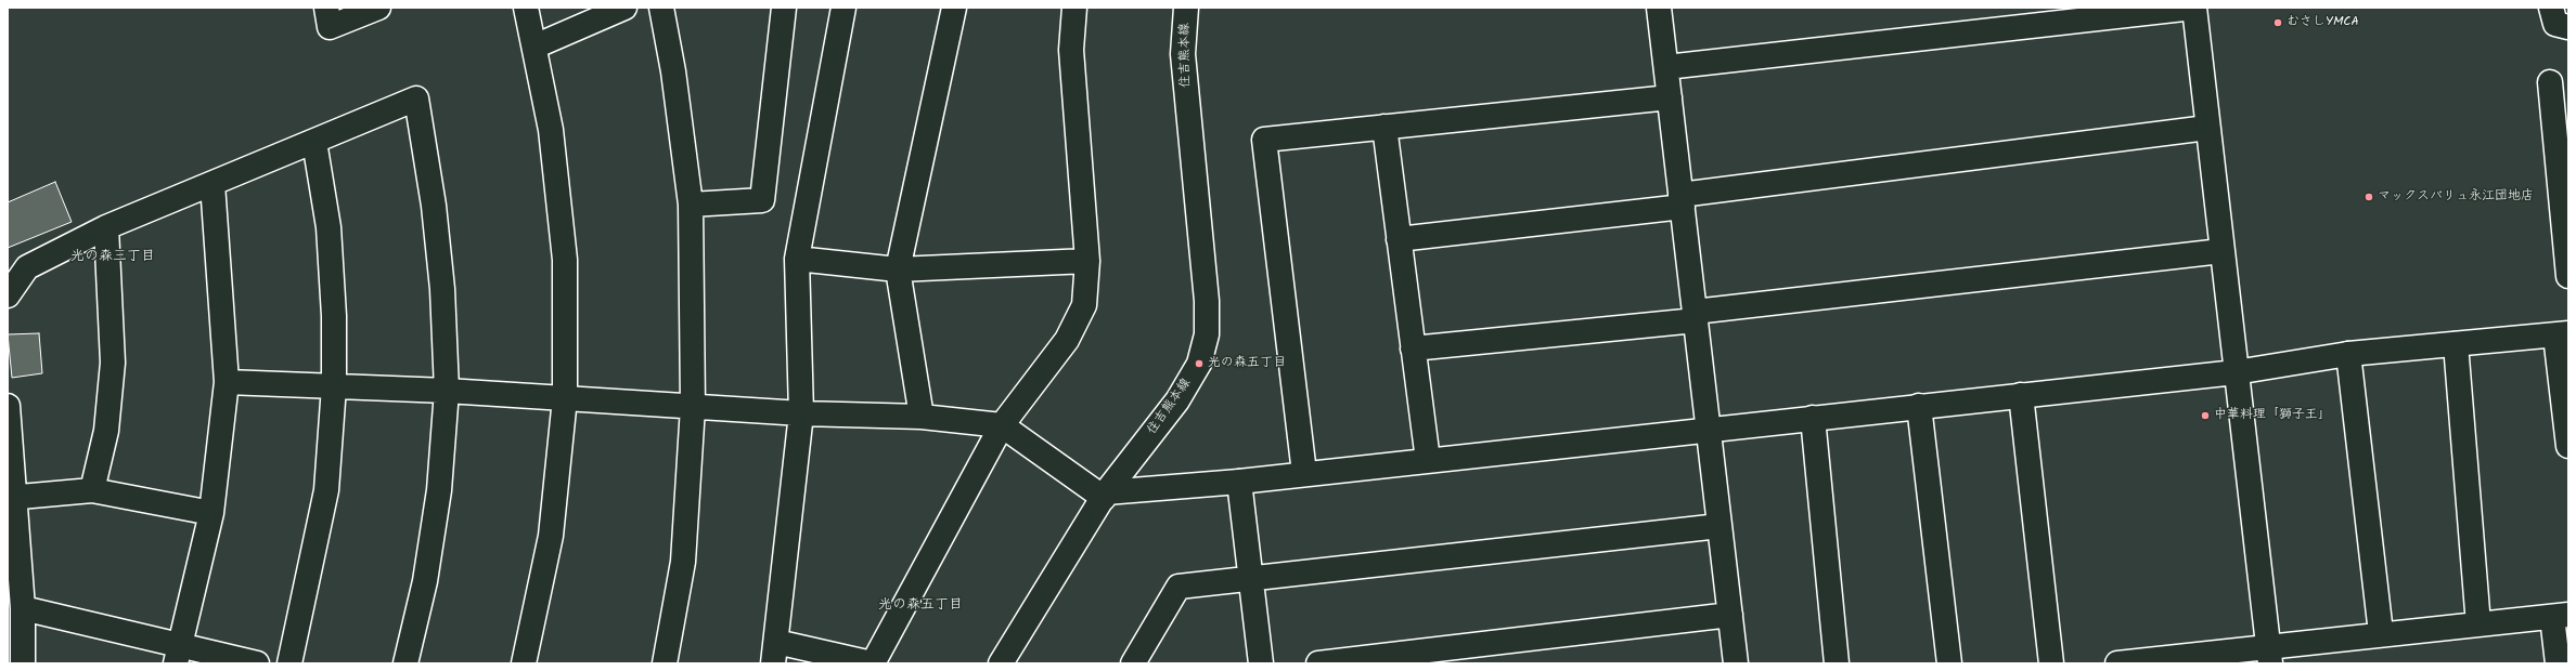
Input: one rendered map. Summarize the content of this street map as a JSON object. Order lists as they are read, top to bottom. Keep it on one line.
{"streets":{"street":["住吉熊本線"]},"districts":["光の森三丁目","光の森五丁目"],"places":["むさしYMCA","マックスバリュ永江団地店","光の森五丁目","中華料理「獅子王」"]}
